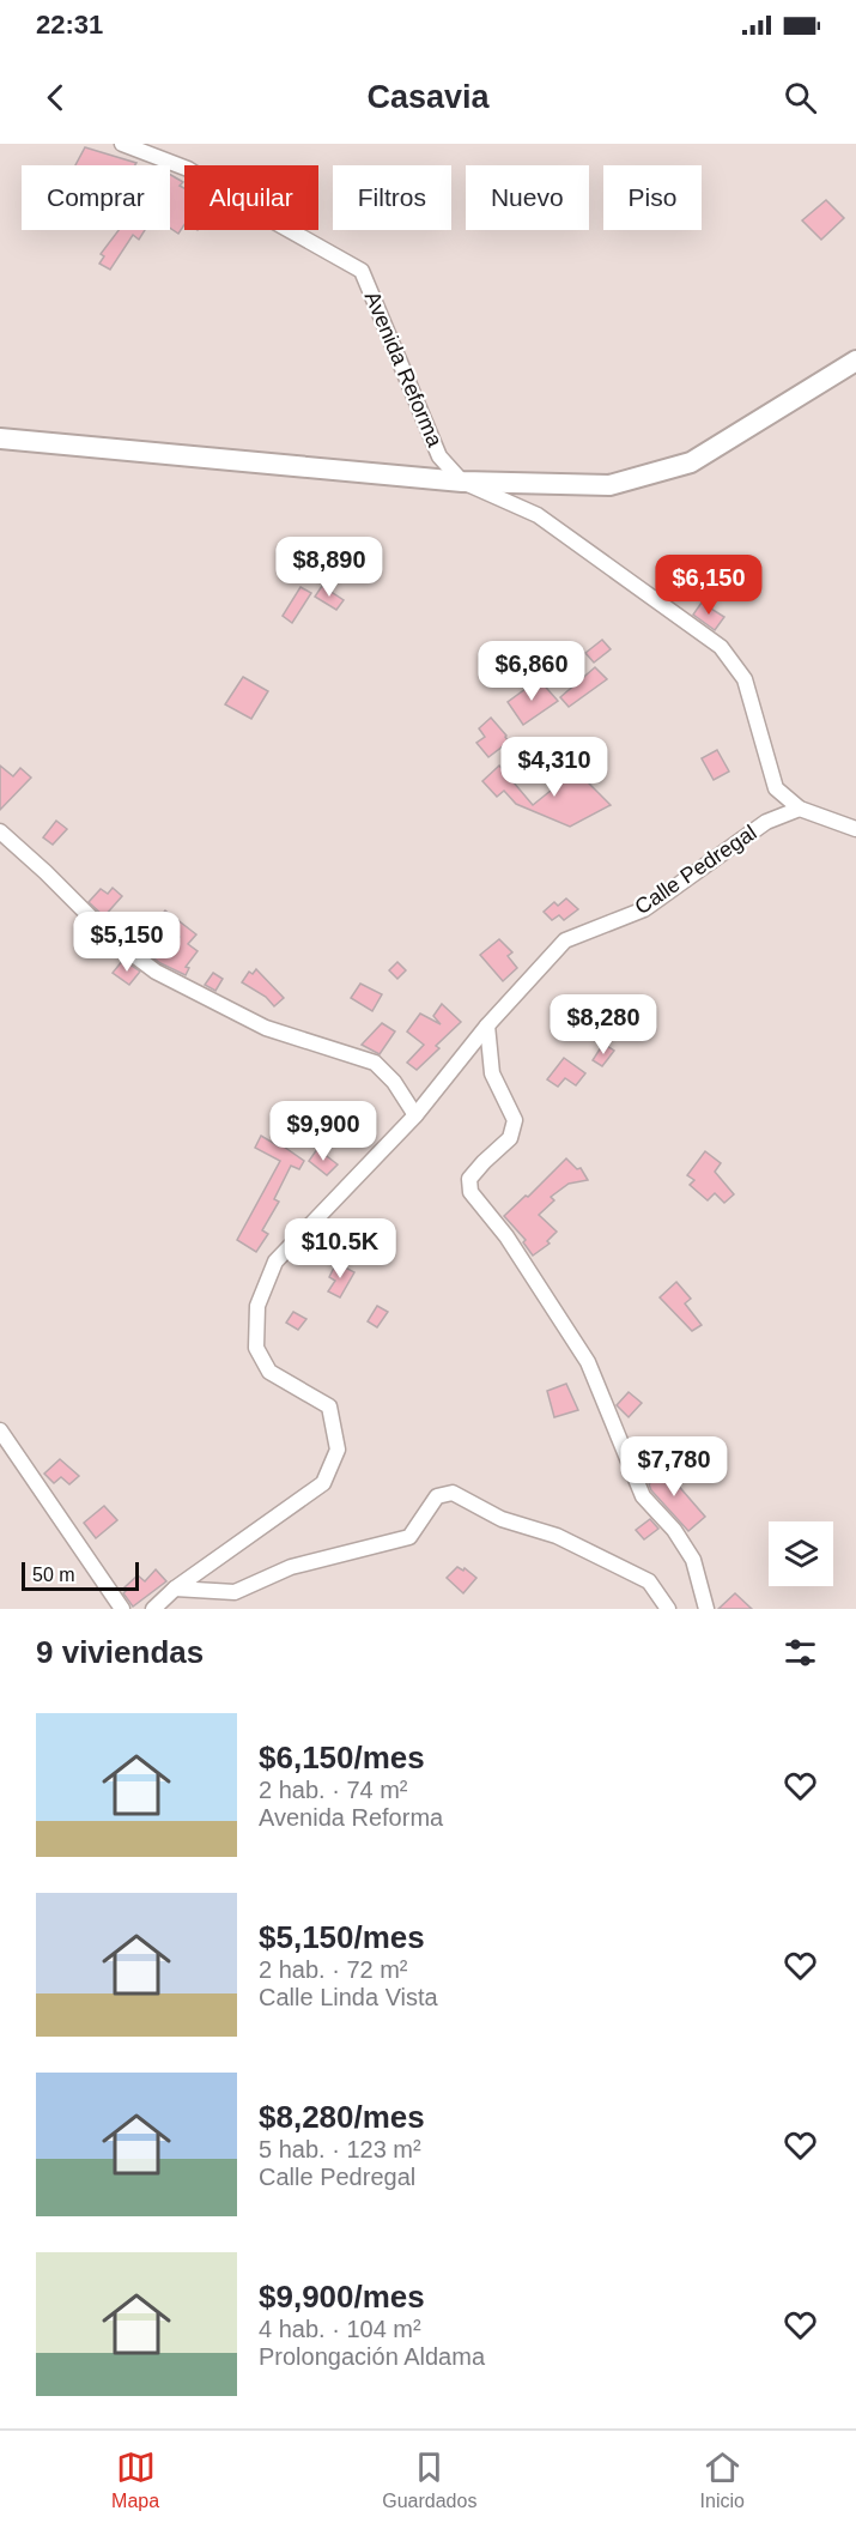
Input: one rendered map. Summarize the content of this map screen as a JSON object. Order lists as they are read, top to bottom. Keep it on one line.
{"streets":{"street":["Avenida Reforma","Calle Pedregal"]},"crossings":[["Avenida Reforma","Calle Pedregal"]],"scale_bar":"50 m","page":{"status":"22:31","header":"Casavia","chip":["Comprar","Alquilar","Filtros","Nuevo","Piso"],"price":["$8,890","$6,150","$6,860","$4,310","$5,150","$8,280","$9,900","$10.5K","$7,780"],"scale":"50 m","heading":"9 viviendas","list":[{"name":"$6,150/mes","note":"2 hab. · 74 m² · Avenida Reforma"},{"name":"$5,150/mes","note":"2 hab. · 72 m² · Calle Linda Vista"},{"name":"$8,280/mes","note":"5 hab. · 123 m² · Calle Pedregal"},{"name":"$9,900/mes","note":"4 hab. · 104 m² · Prolongación Aldama"}],"tabs":["Mapa","Guardados","Inicio"]}}
